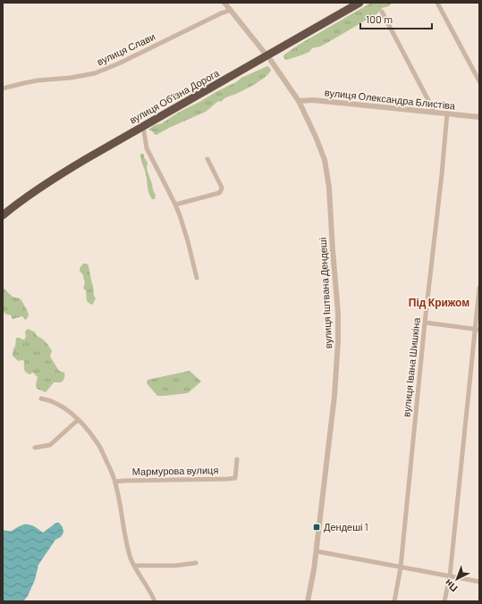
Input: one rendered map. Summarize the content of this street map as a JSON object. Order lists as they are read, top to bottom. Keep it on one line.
{"streets":{"highway":["вулиця Обʼїзна Дорога"],"street":["вулиця Слави","вулиця Олександра Блистіва","вулиця Іштвана Дендеші","вулиця Івана Шишкіна","Мармурова вулиця"]},"crossings":[["вулиця Олександра Блистіва","вулиця Іштвана Дендеші"],["вулиця Олександра Блистіва","вулиця Івана Шишкіна"]],"districts":["Під Крижом"],"places":{"transit":["Дендеші 1"]},"scale_bar":"100 m","north":"bottom left"}
